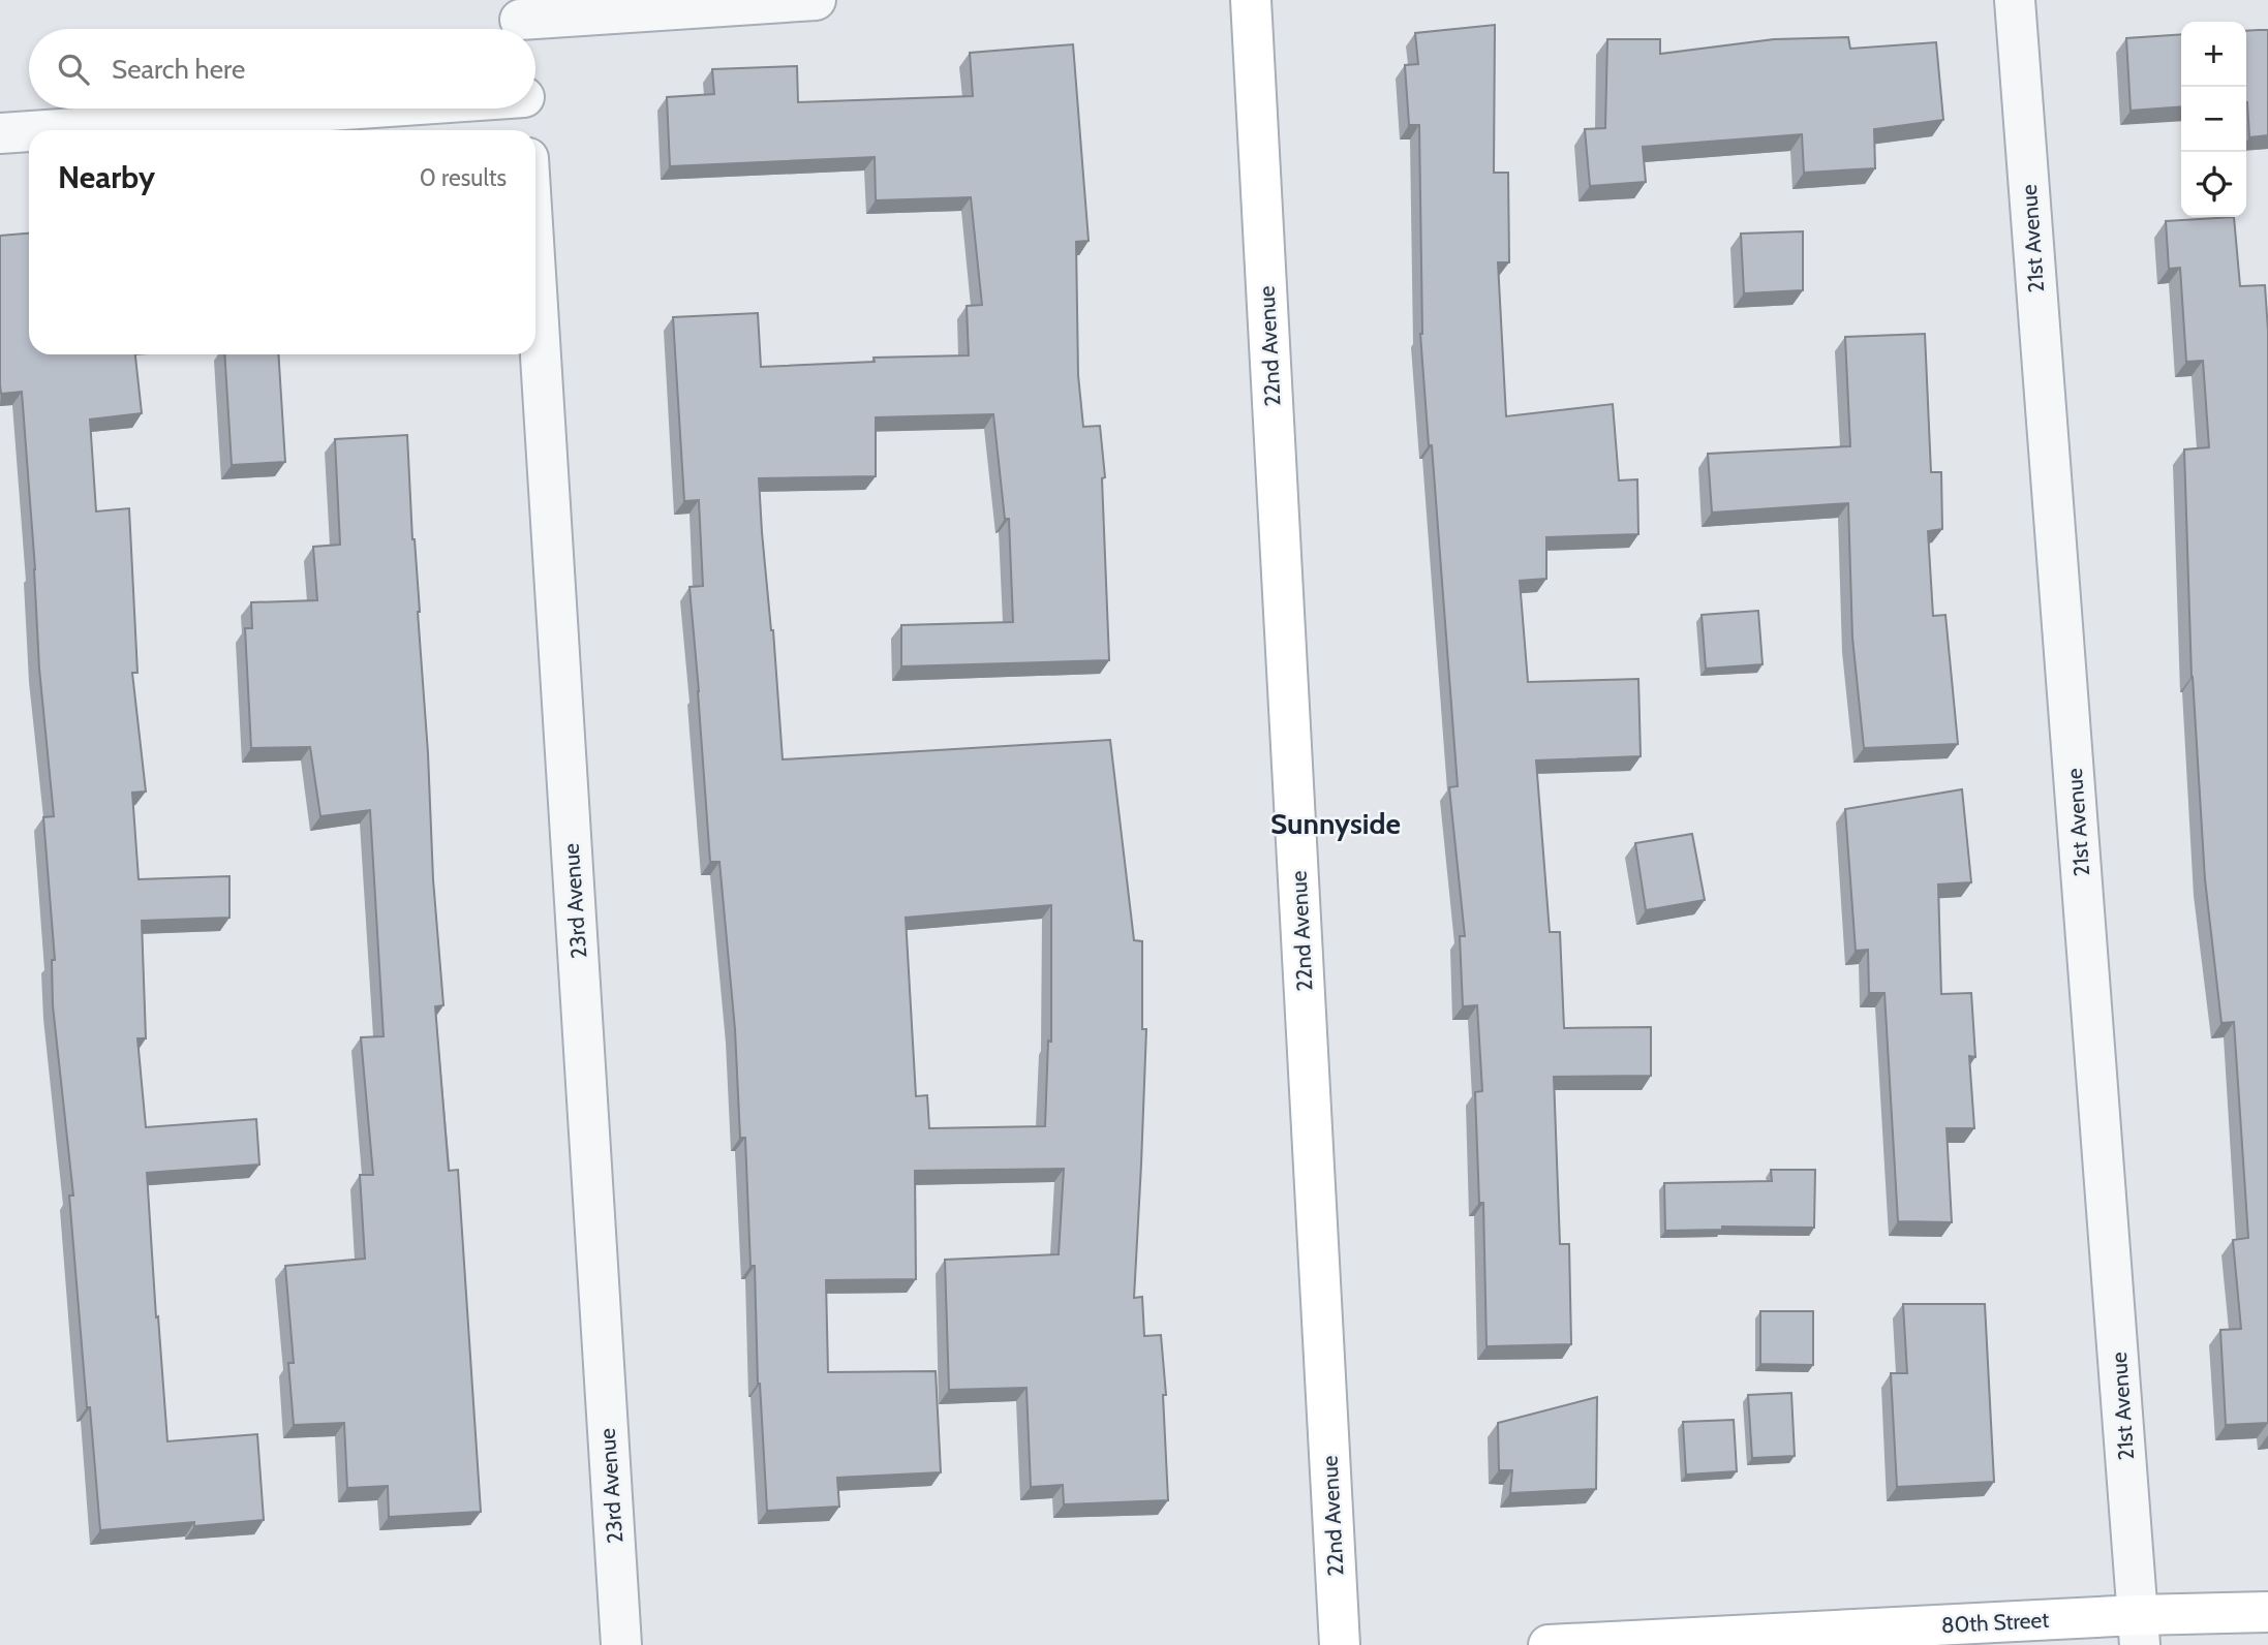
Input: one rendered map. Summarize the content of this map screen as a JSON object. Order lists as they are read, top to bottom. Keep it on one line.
{"streets":{"street":["21st Avenue","22nd Avenue","23rd Avenue","80th Street"]},"crossings":[["21st Avenue","80th Street"]],"districts":["Sunnyside"],"page":{"map_buttons":["+","−"],"search":"Search here","heading":["Nearby","0 results"]}}
